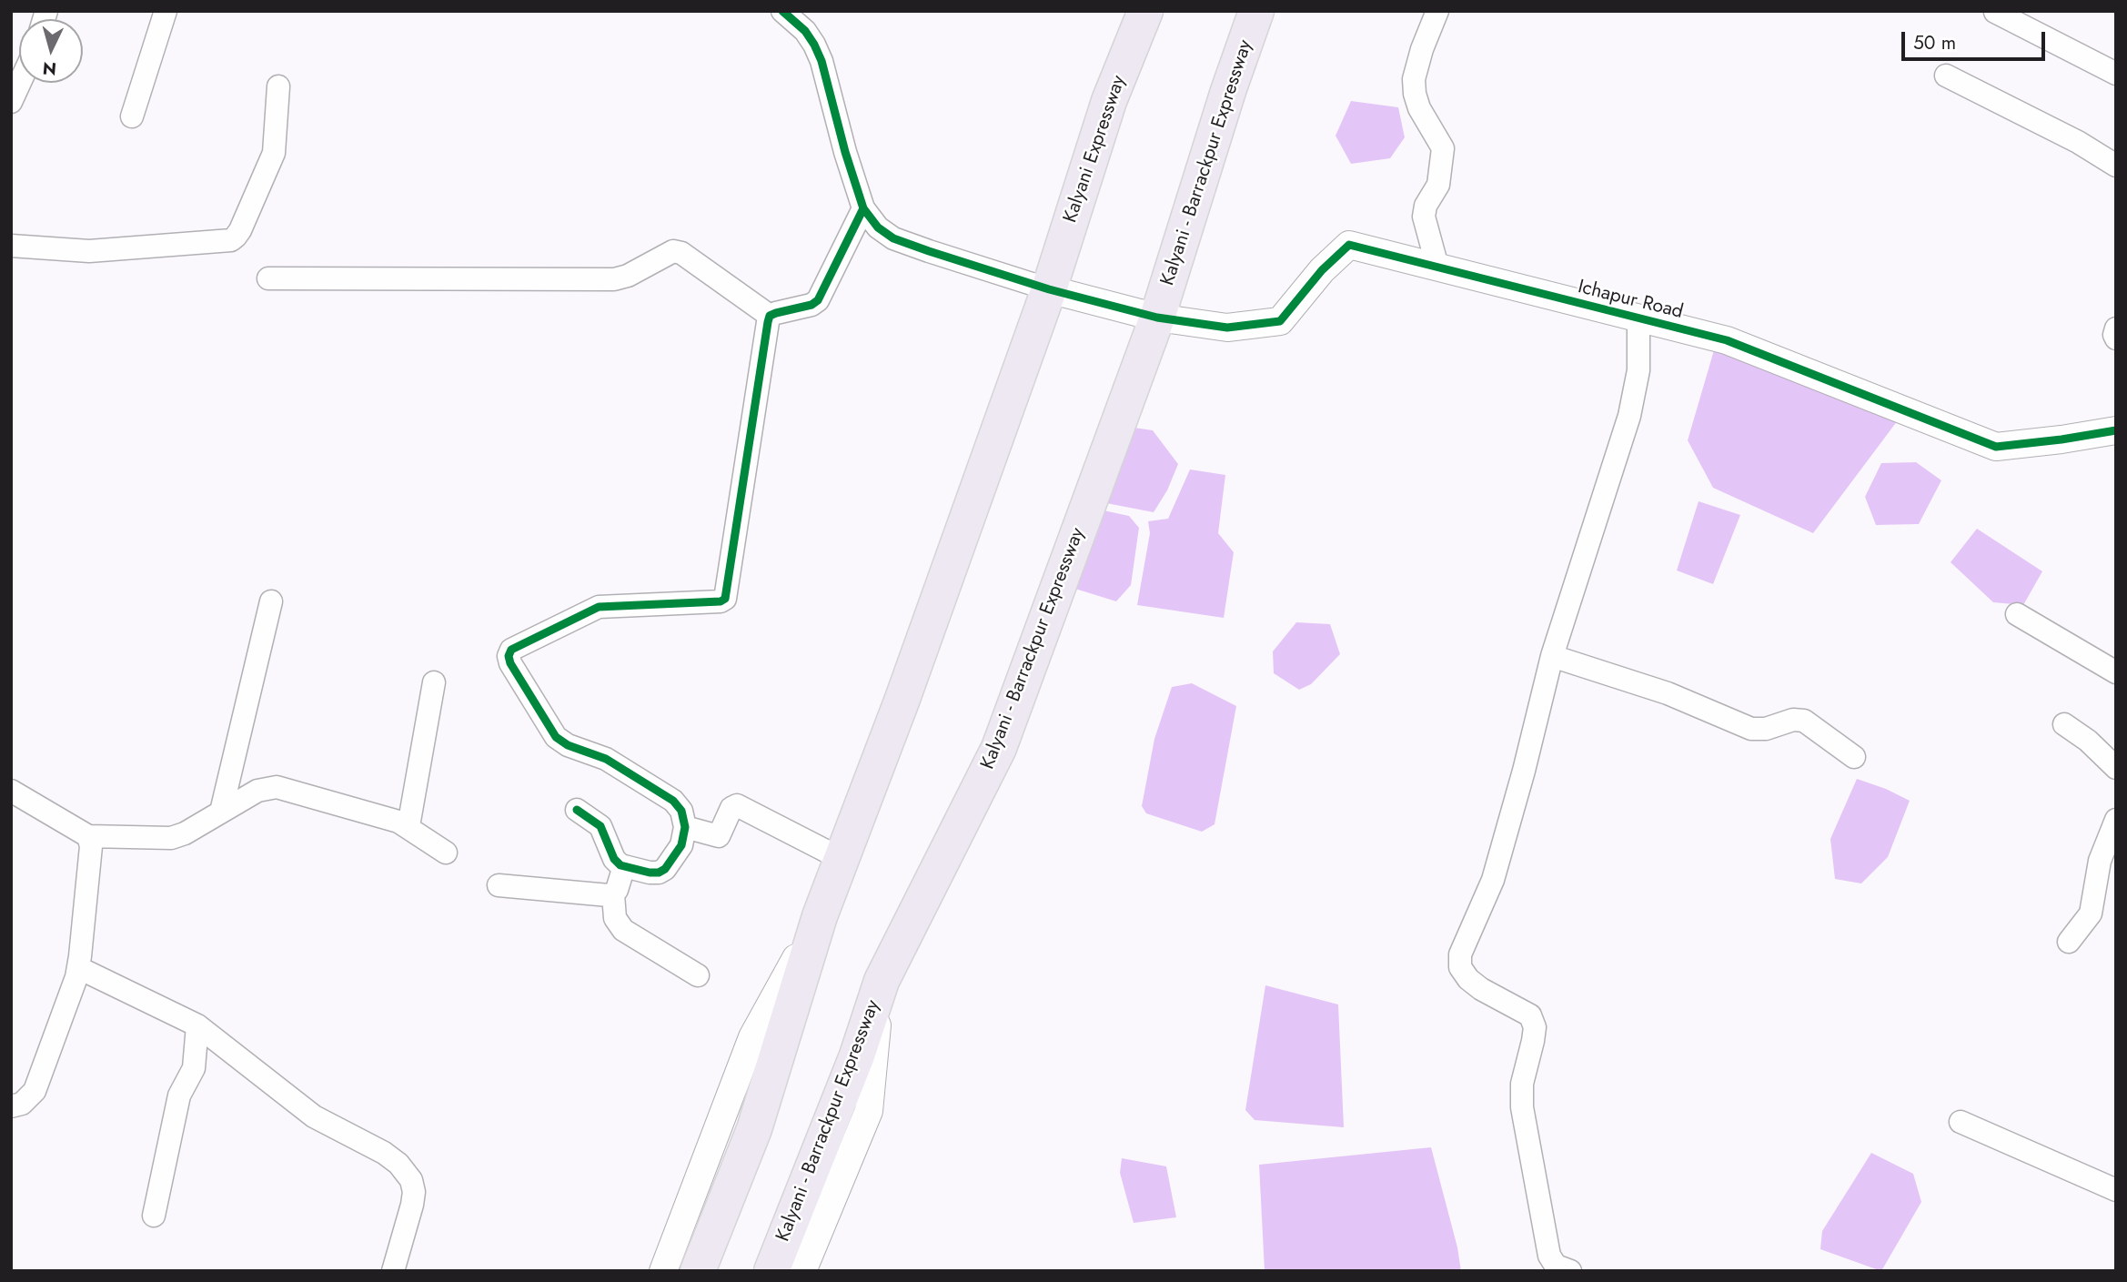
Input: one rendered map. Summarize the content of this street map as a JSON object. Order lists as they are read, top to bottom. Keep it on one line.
{"streets":{"highway":["Kalyani Expressway","Kalyani - Barrackpur Expressway"],"street":["Ichapur Road"]},"crossings":[["Kalyani - Barrackpur Expressway","Ichapur Road"]],"scale_bar":"50 m","north":"bottom"}
